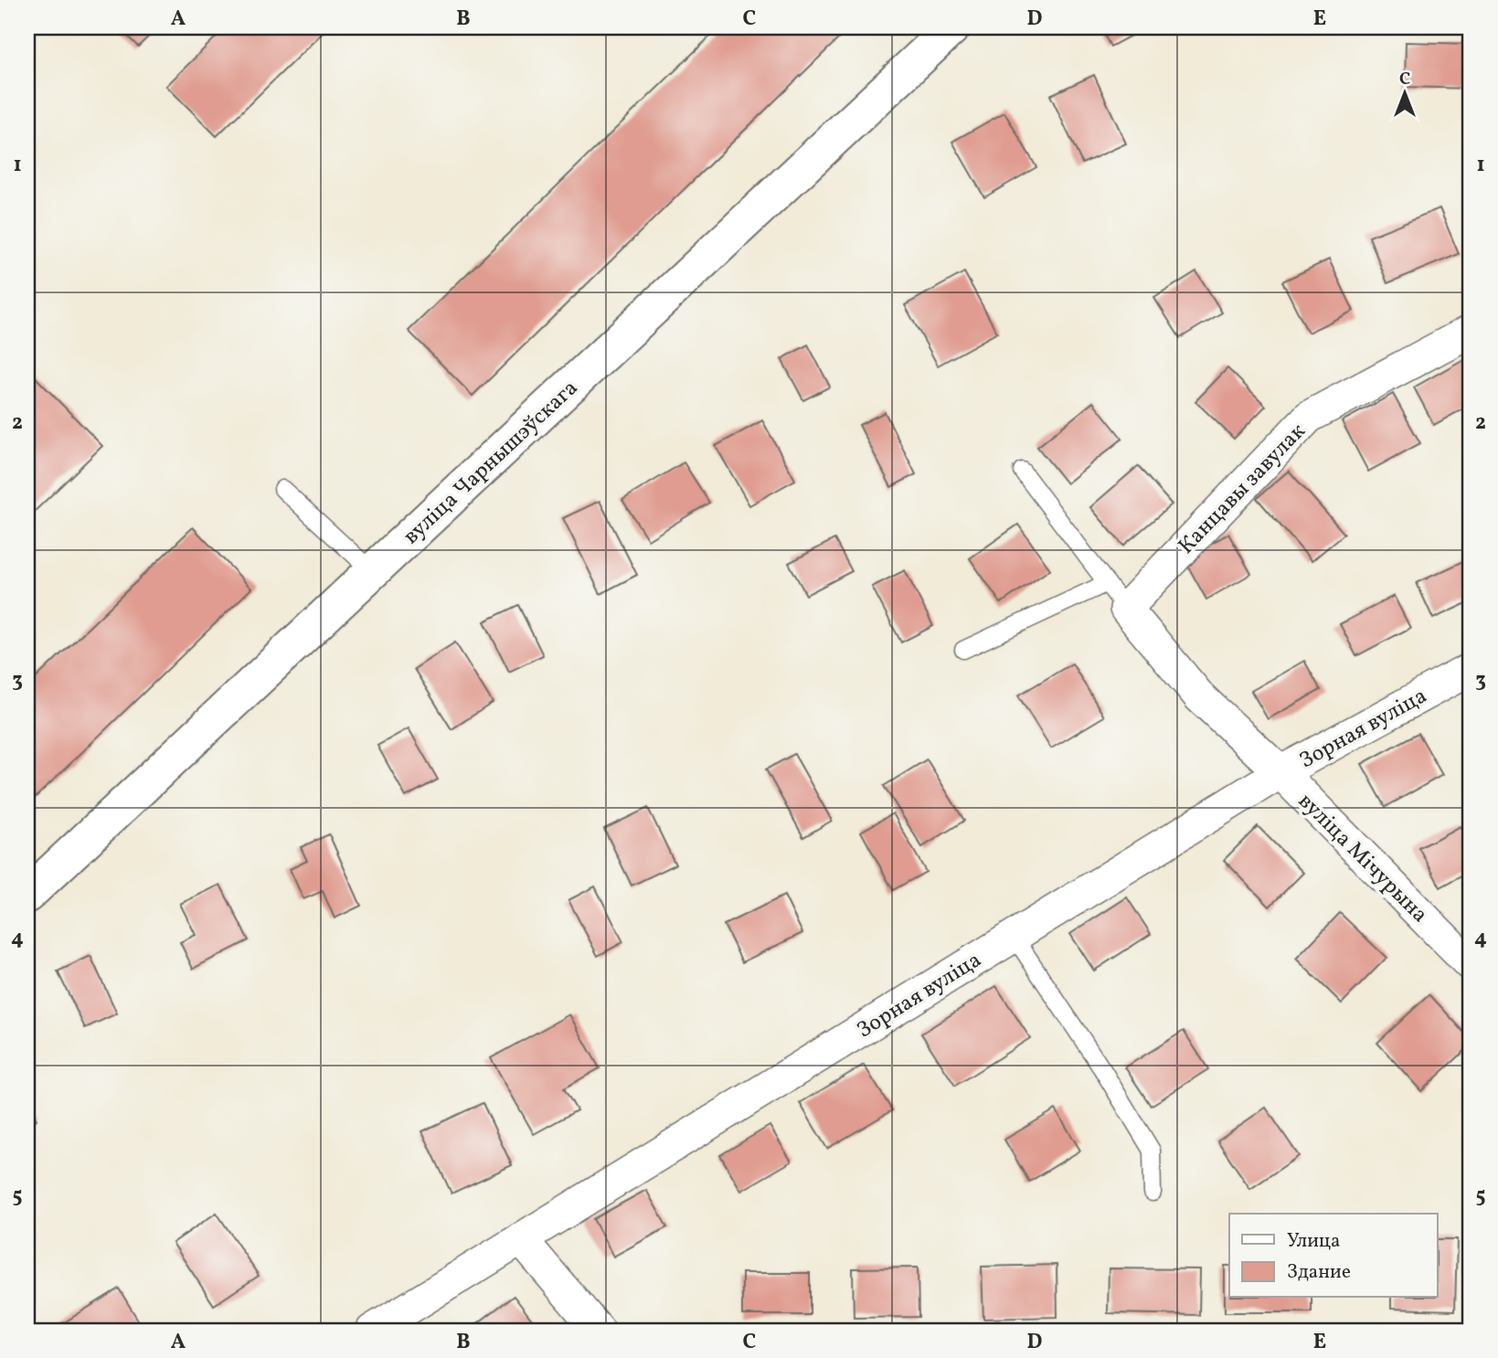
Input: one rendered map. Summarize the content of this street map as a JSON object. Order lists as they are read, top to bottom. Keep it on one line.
{"streets":{"main road":["вуліца Чарнышэўскага"],"street":["Канцавы завулак","Зорная вуліца","вуліца Мічурына"]},"crossings":[["Канцавы завулак","вуліца Мічурына"],["Зорная вуліца","вуліца Мічурына"]],"legend":["Улица","Здание"],"north":"top","grid":{"columns":["A","B","C","D","E"],"rows":["1","2","3","4","5"]}}
